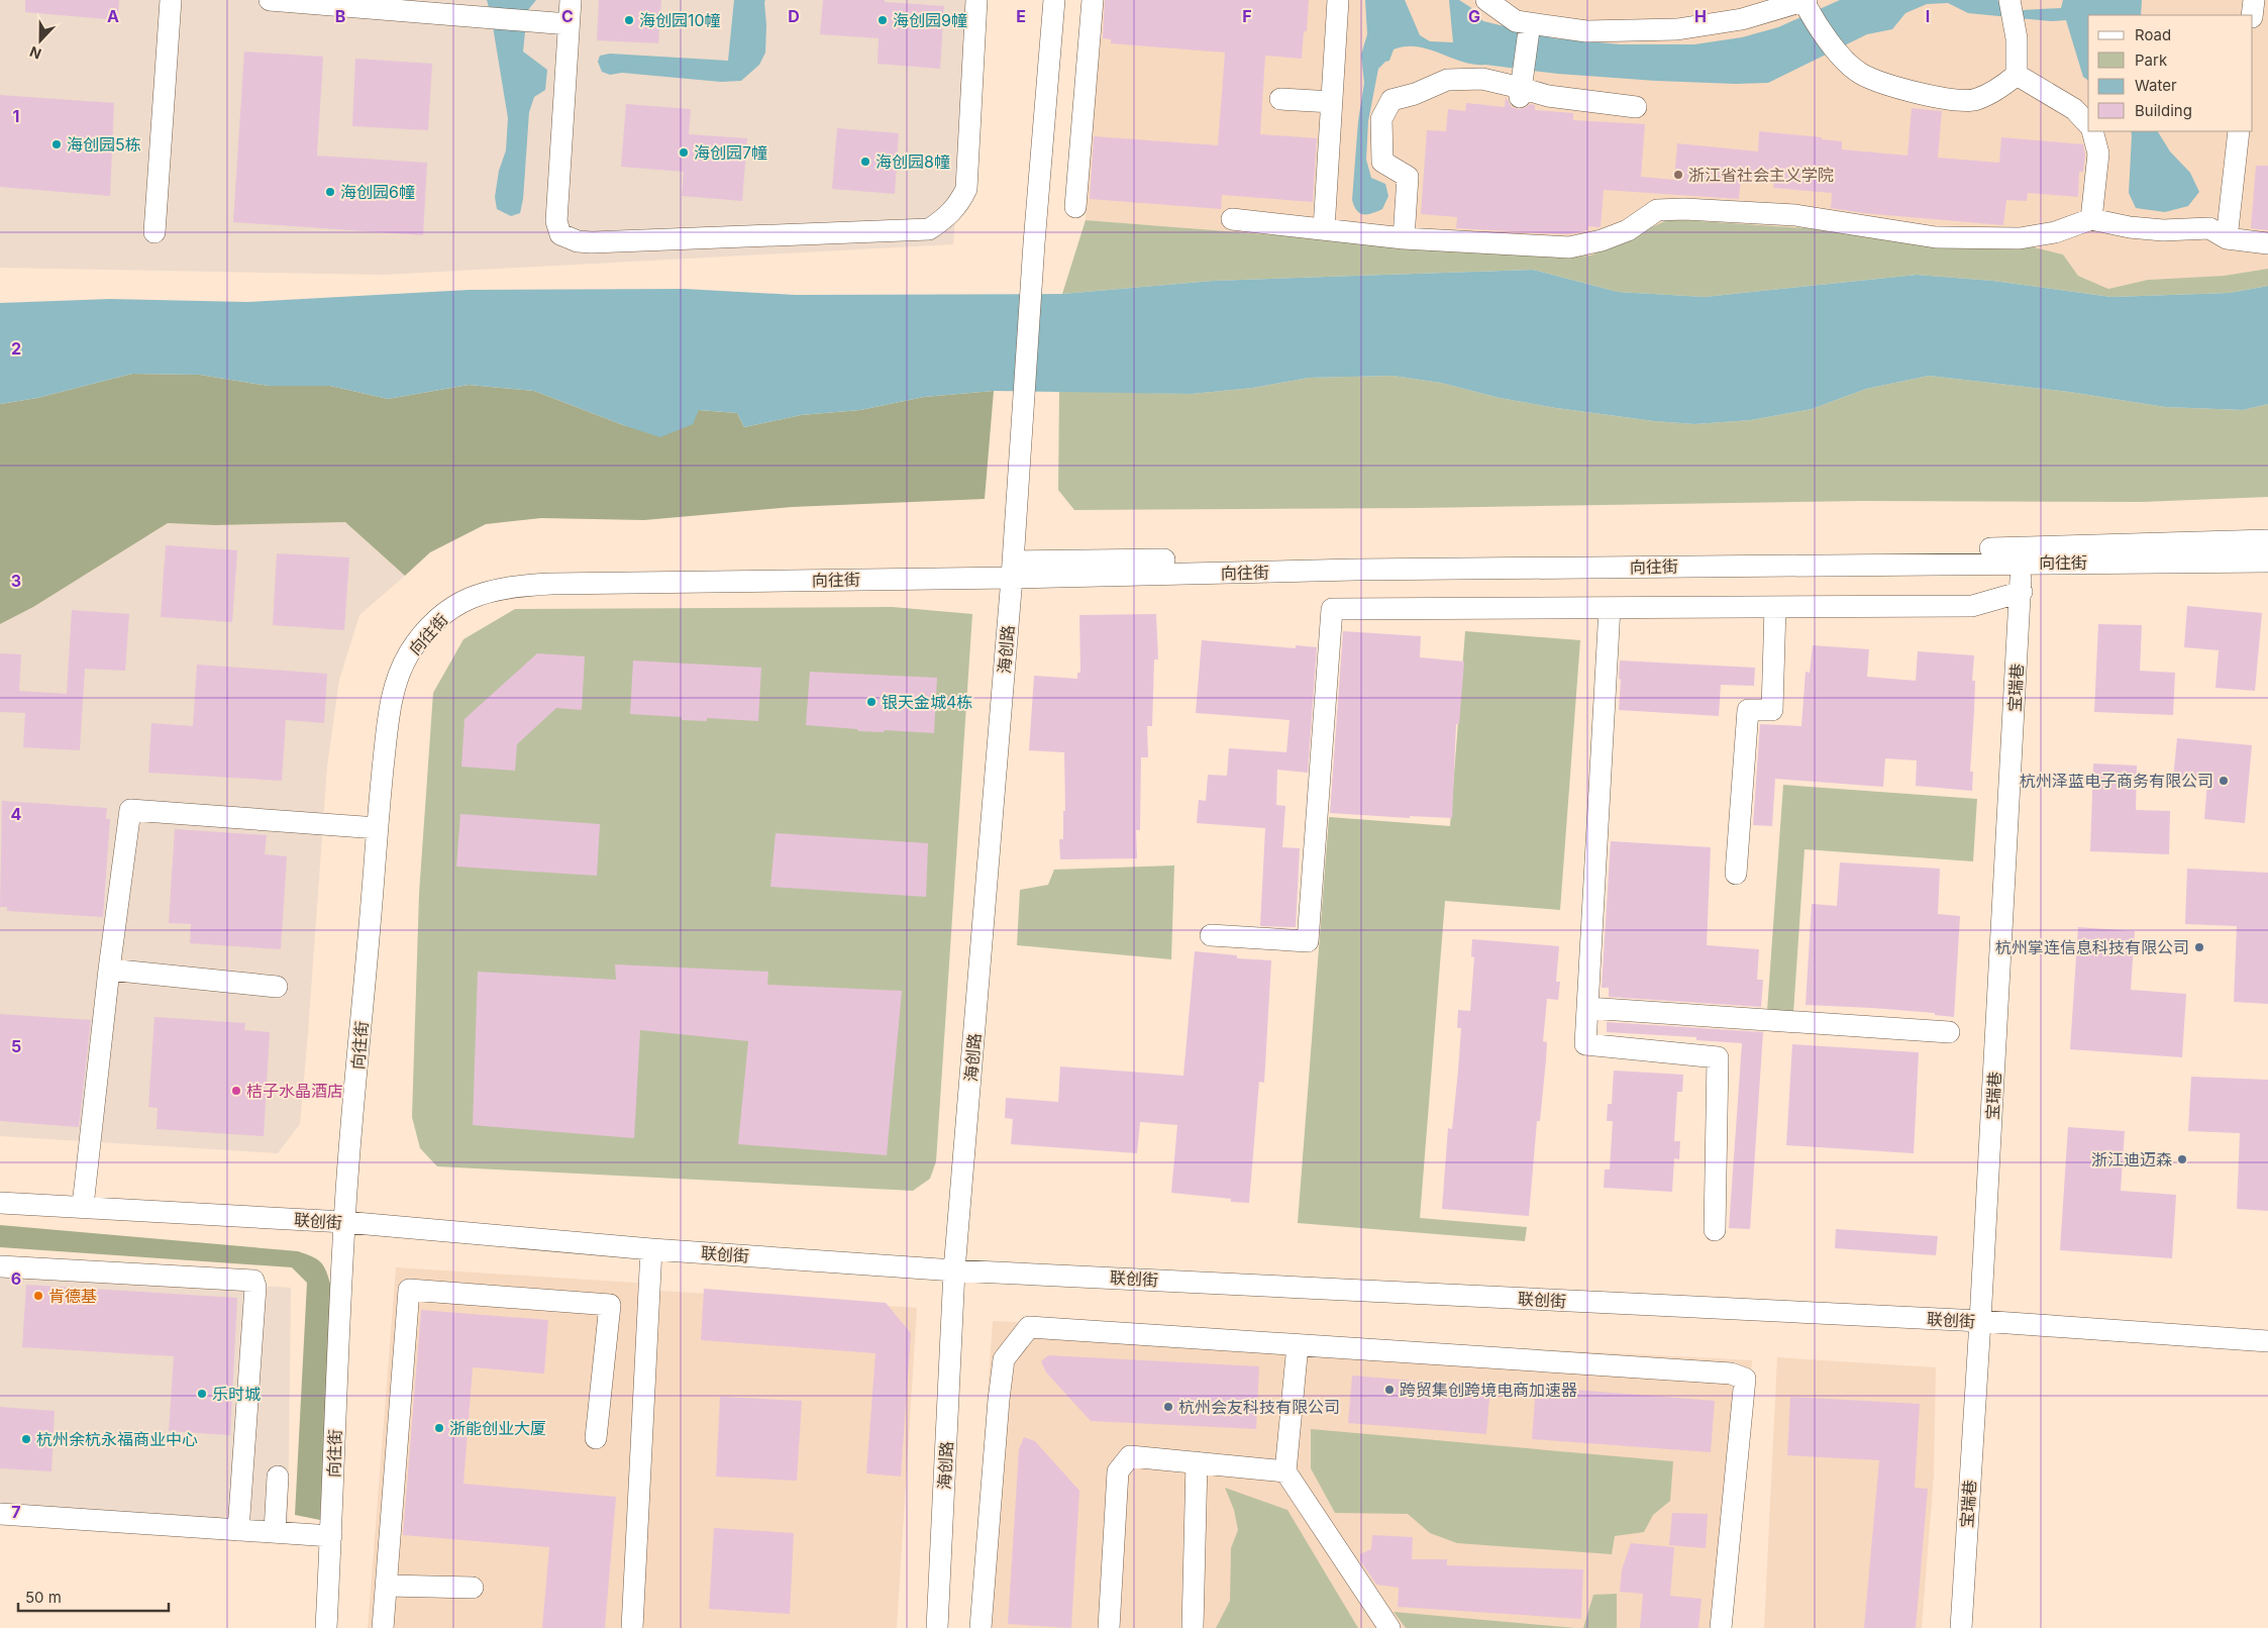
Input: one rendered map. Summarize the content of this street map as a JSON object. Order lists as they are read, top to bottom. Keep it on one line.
{"streets":{"street":["向往街","海创路","宝瑞巷","联创街"]},"crossings":[["向往街","海创路"],["向往街","宝瑞巷"],["向往街","联创街"],["海创路","联创街"],["宝瑞巷","联创街"]],"places":["海创园10幢","海创园9幢","海创园5栋","海创园7幢","海创园8幢","浙江省社会主义学院","海创园6幢","银天金城4栋","杭州泽蓝电子商务有限公司","杭州掌连信息科技有限公司","桔子水晶酒店","浙江迪迈森","肯德基","跨贸集创跨境电商加速器","乐时城","杭州会友科技有限公司","浙能创业大厦","杭州余杭永福商业中心"],"legend":["Road","Park","Water","Building"],"scale_bar":"50 m","north":"bottom","grid":{"columns":["A","B","C","D","E","F","G","H","I"],"rows":["1","2","3","4","5","6","7"]}}
